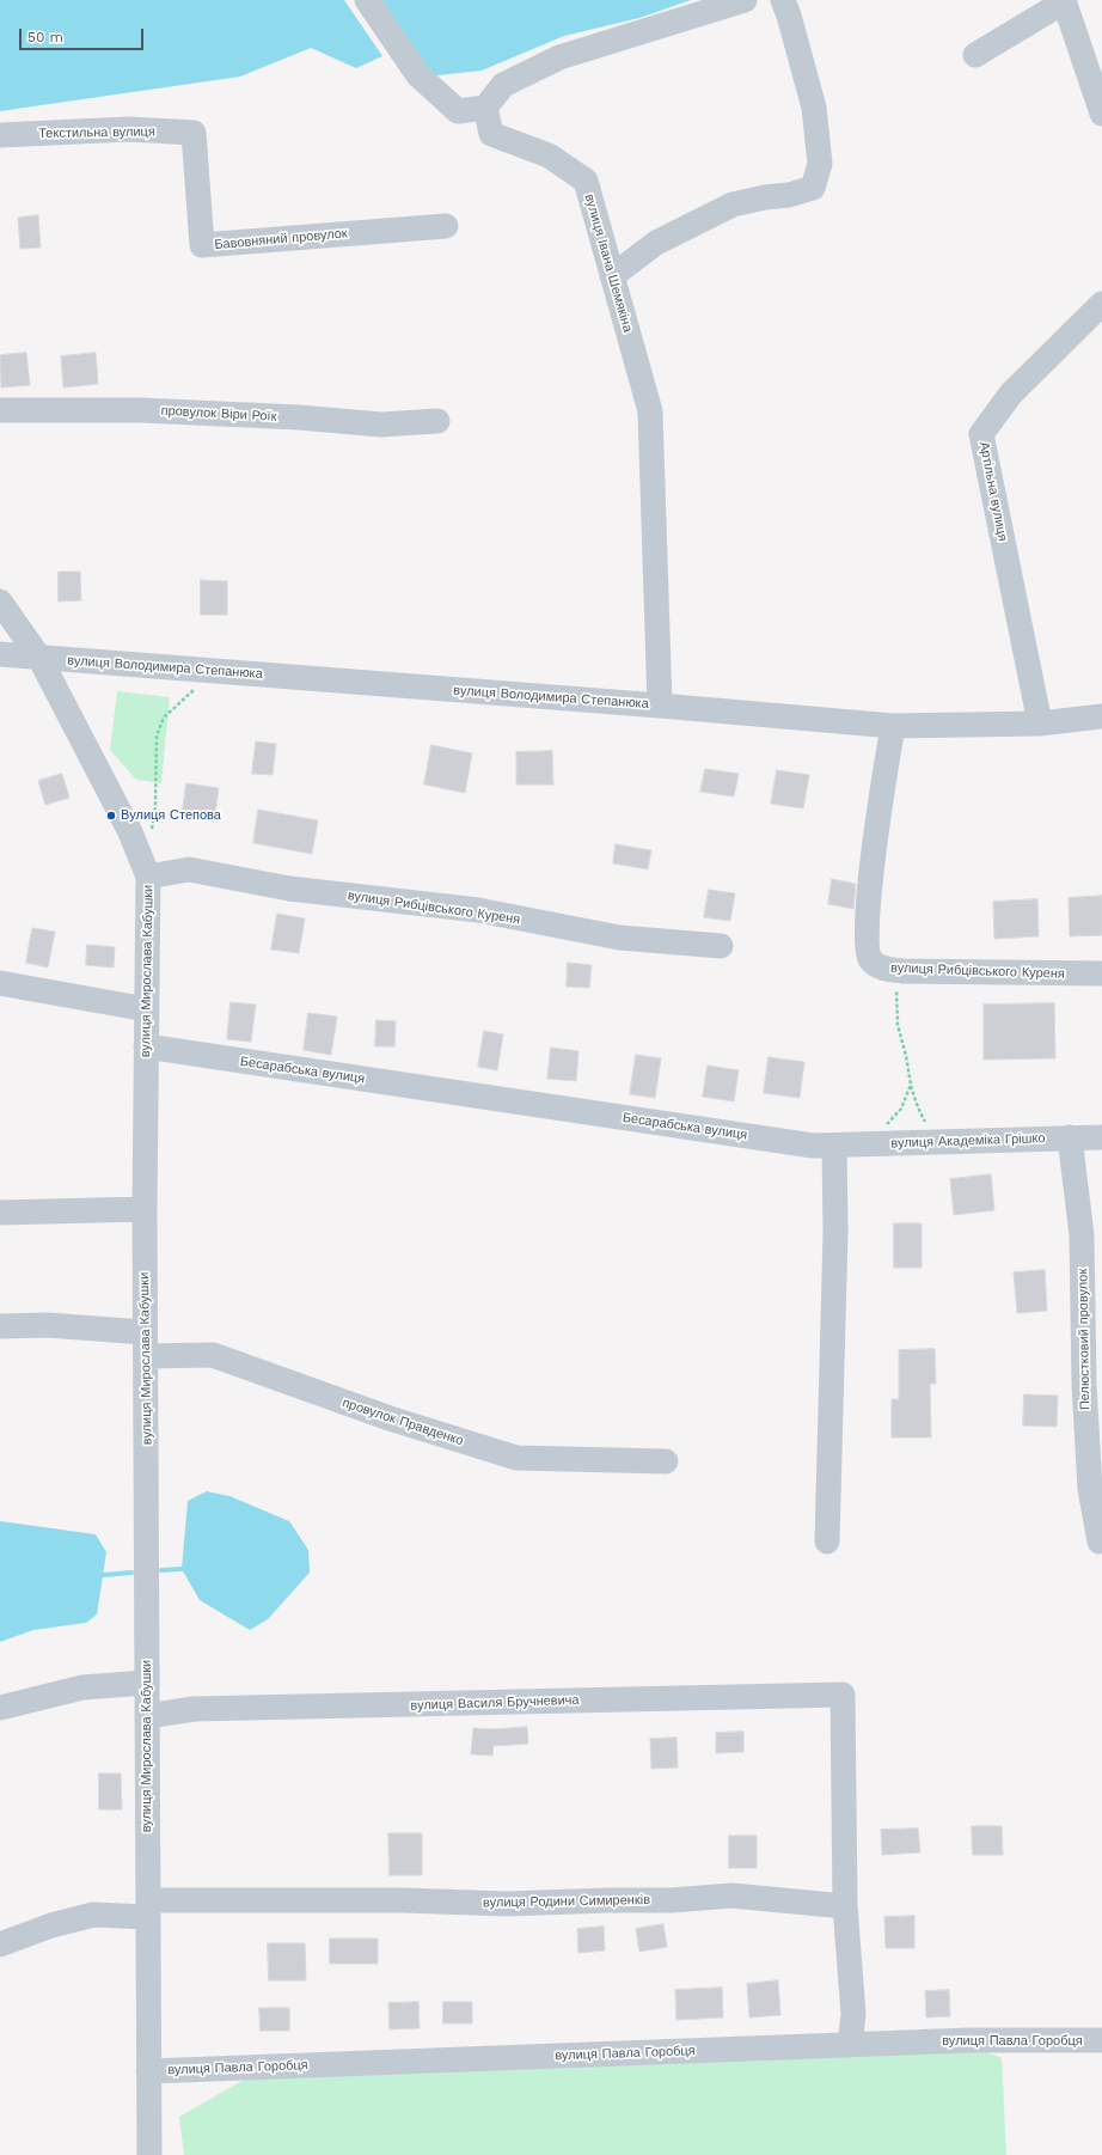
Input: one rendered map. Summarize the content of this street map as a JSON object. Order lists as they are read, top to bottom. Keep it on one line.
{"streets":{"street":["Текстильна вулиця","Бавовняний провулок","вулиця Івана Шемякіна","провулок Віри Роїк","Артільна вулиця","вулиця Володимира Степанюка","вулиця Рибцівського Куреня","вулиця Мирослава Кабушки","Бесарабська вулиця","вулиця Академіка Грішко","Пелюстковий провулок","провулок Правденко","вулиця Василя Бручневича","вулиця Родини Симиренків","вулиця Павла Горобця"]},"crossings":[["Текстильна вулиця","Бавовняний провулок"],["вулиця Івана Шемякіна","вулиця Володимира Степанюка"],["Артільна вулиця","вулиця Володимира Степанюка"],["вулиця Володимира Степанюка","вулиця Рибцівського Куреня"],["вулиця Володимира Степанюка","вулиця Мирослава Кабушки"],["вулиця Рибцівського Куреня","вулиця Мирослава Кабушки"],["вулиця Мирослава Кабушки","Бесарабська вулиця"],["вулиця Мирослава Кабушки","провулок Правденко"],["вулиця Мирослава Кабушки","вулиця Василя Бручневича"],["вулиця Мирослава Кабушки","вулиця Родини Симиренків"],["вулиця Мирослава Кабушки","вулиця Павла Горобця"],["Бесарабська вулиця","вулиця Академіка Грішко"],["вулиця Академіка Грішко","Пелюстковий провулок"],["вулиця Василя Бручневича","вулиця Родини Симиренків"]],"places":["Вулиця Степова"],"scale_bar":"50 m"}
